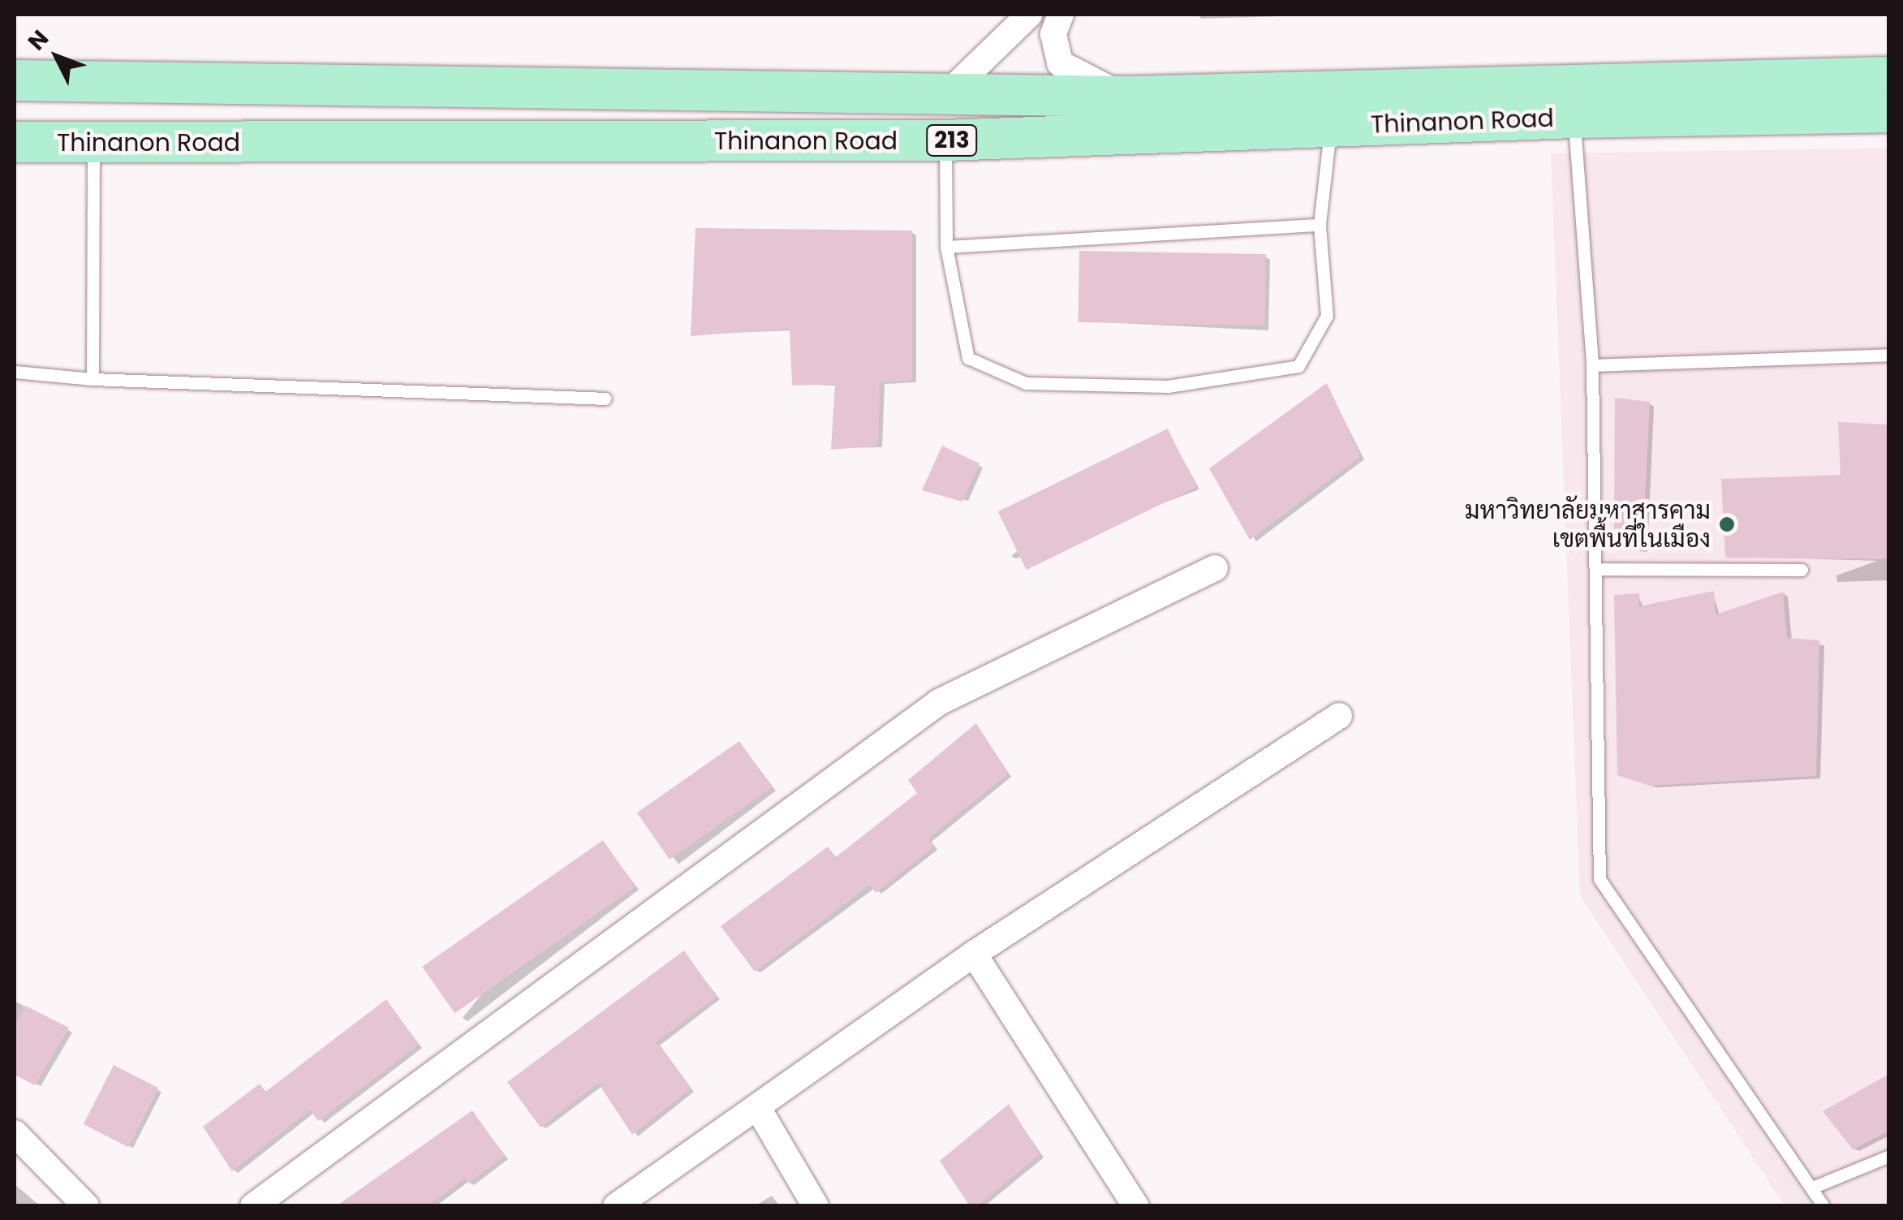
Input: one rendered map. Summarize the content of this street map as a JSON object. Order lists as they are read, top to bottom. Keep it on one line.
{"streets":{"main road":["Thinanon Road","213"]},"places":["มหาวิทยาลัยมหาสารคาม เขตพื้นที่ในเมือง"],"north":"top left"}
